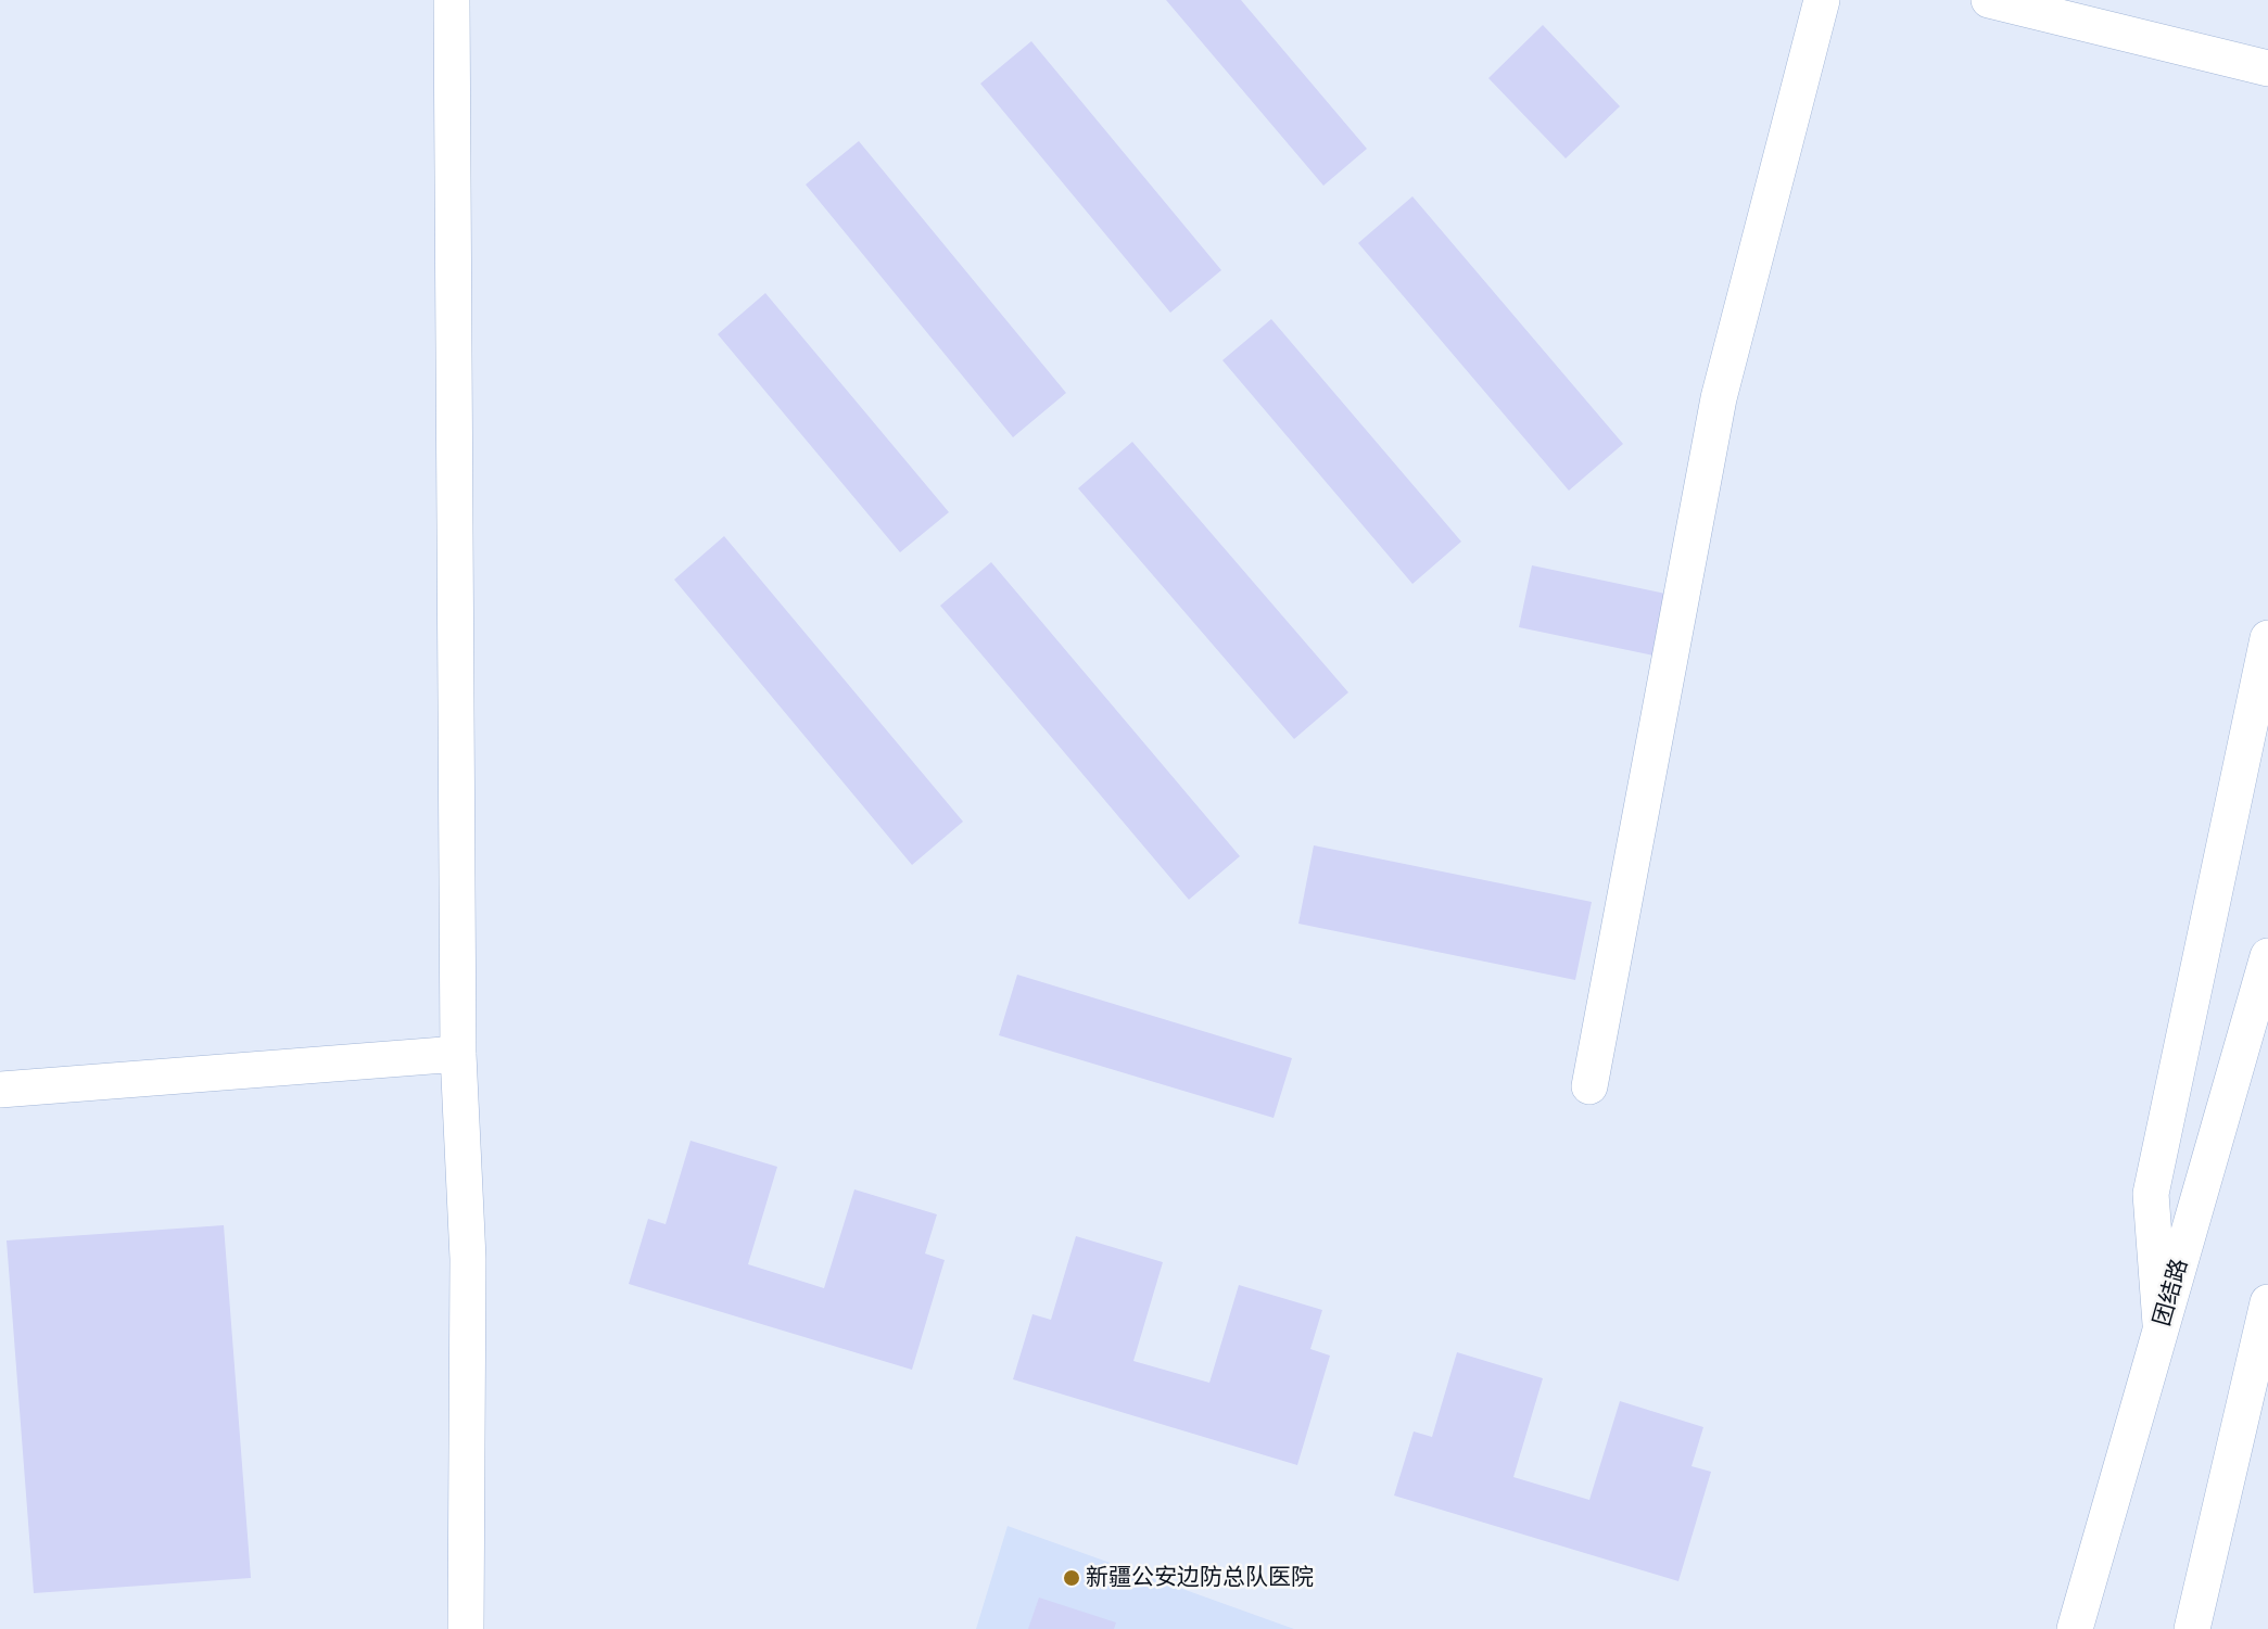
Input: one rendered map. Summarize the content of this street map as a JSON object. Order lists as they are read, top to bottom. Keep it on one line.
{"streets":{"street":["团结路"]},"places":["新疆公安边防总队医院"]}
